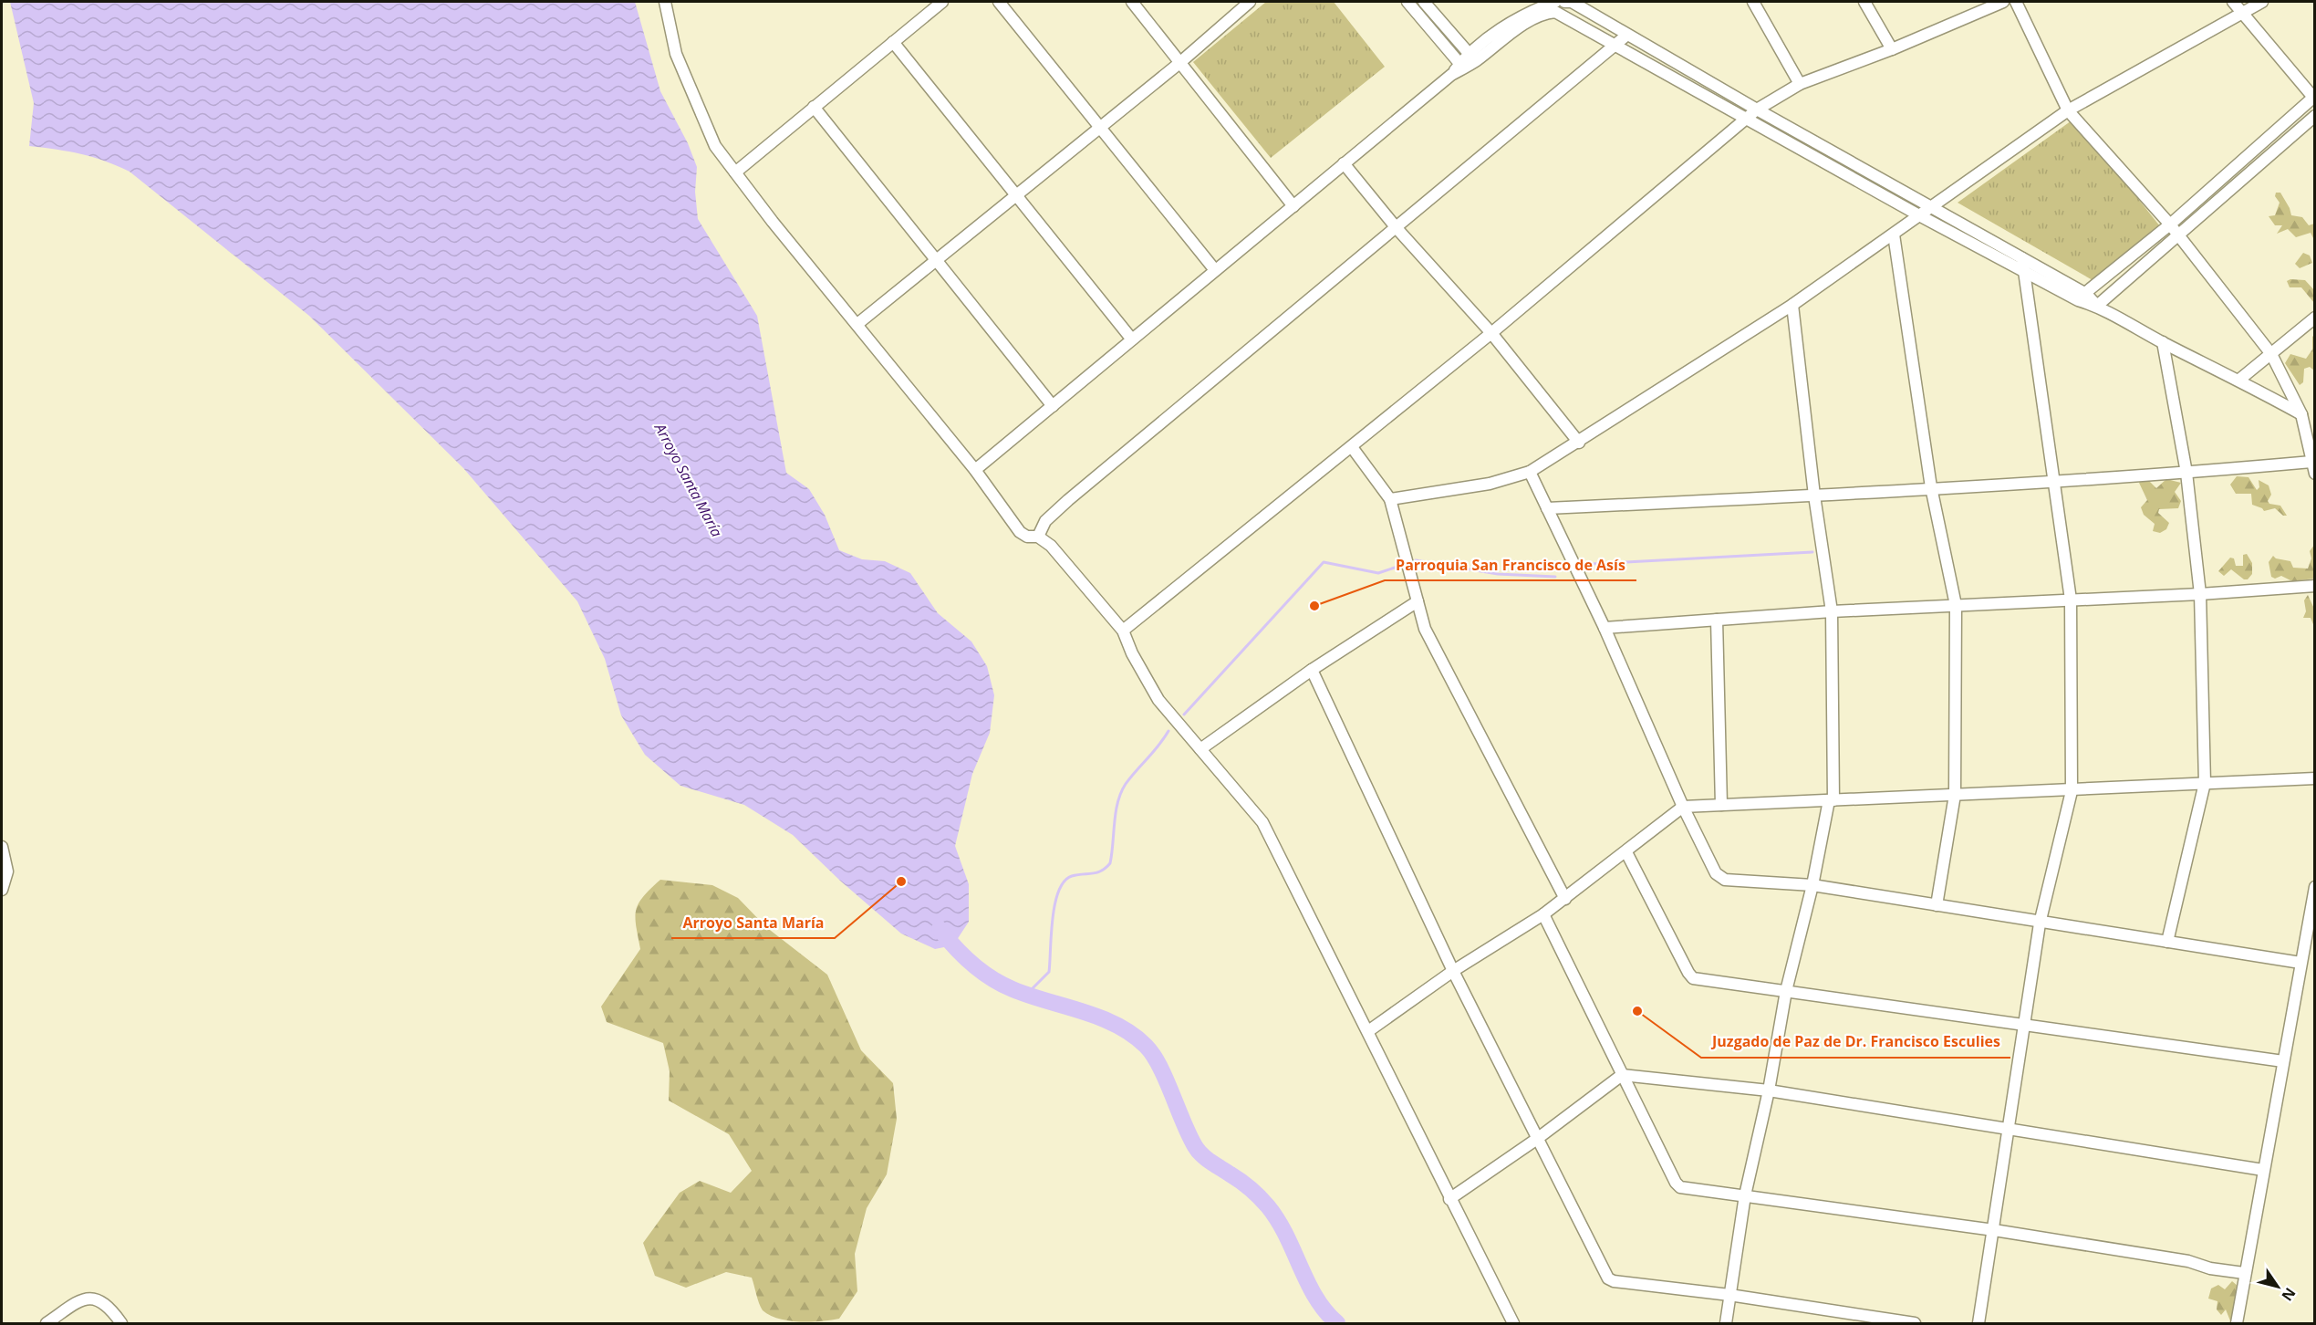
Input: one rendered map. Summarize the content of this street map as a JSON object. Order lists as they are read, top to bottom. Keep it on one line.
{"water":["Arroyo Santa María"],"places":["Parroquia San Francisco de Asís","Arroyo Santa María","Juzgado de Paz de Dr. Francisco Esculies"],"north":"bottom right"}
